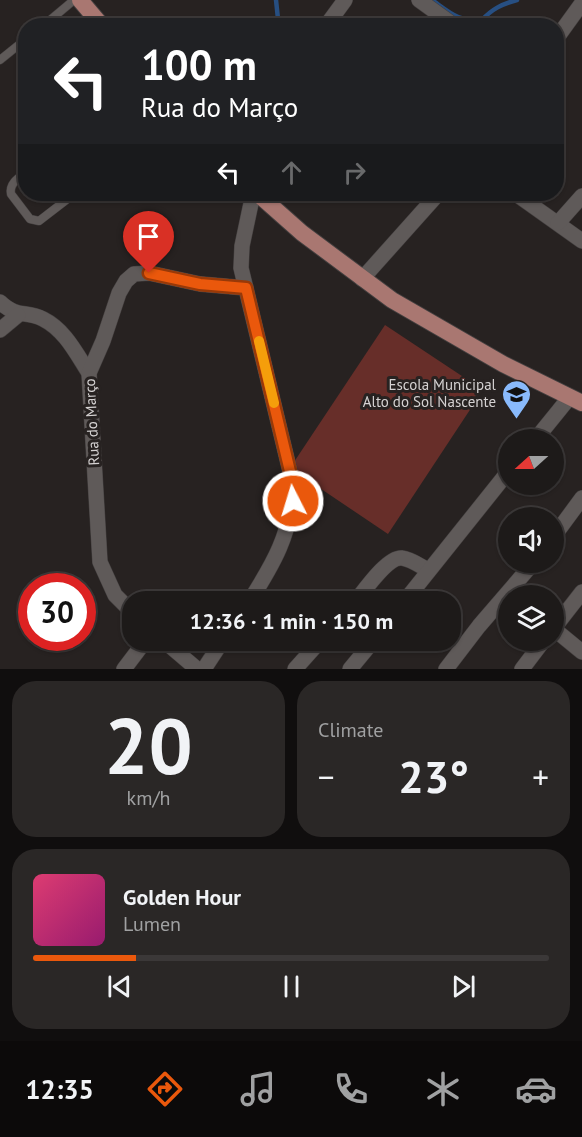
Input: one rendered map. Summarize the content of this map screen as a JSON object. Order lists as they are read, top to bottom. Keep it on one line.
{"streets":{"street":["Rua do Março"]},"places":{"school or university":["Escola Municipal Alto do Sol Nascente"]},"north":"left","page":{"turn":["100 m","Rua do Março"],"limit":"30","trip":"12:36 · 1 min · 150 m","tile":[["20","km/h"],"Climate"],"heat":["−","23°","+"],"song":["Golden Hour","Lumen"],"tabs":"12:35"}}
